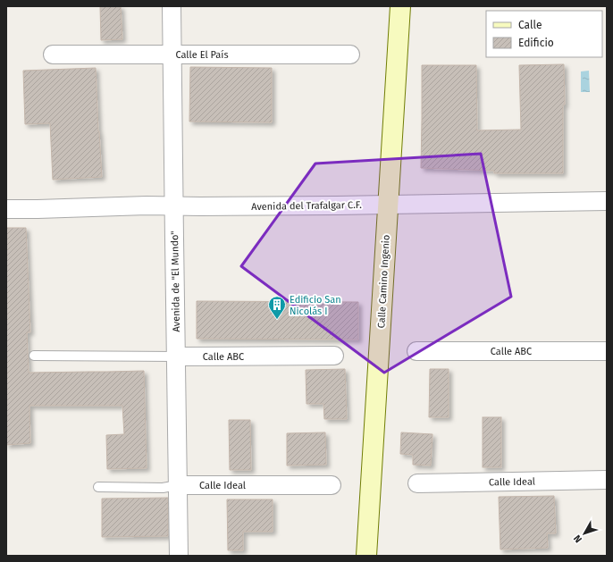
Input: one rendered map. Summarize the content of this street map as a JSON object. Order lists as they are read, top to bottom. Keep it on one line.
{"streets":{"street":["Calle El País","Avenida del Trafalgar C.F.","Avenida de \"El Mundo\"","Calle Camino Ingenio","Calle ABC","Calle Ideal"]},"crossings":[["Calle El País","Avenida de \"El Mundo\""],["Avenida del Trafalgar C.F.","Avenida de \"El Mundo\""],["Avenida del Trafalgar C.F.","Calle Camino Ingenio"],["Avenida de \"El Mundo\"","Calle ABC"],["Avenida de \"El Mundo\"","Calle Ideal"]],"places":{"building":["Edificio San Nicolás I"]},"legend":["Calle","Edificio"],"north":"bottom left"}
